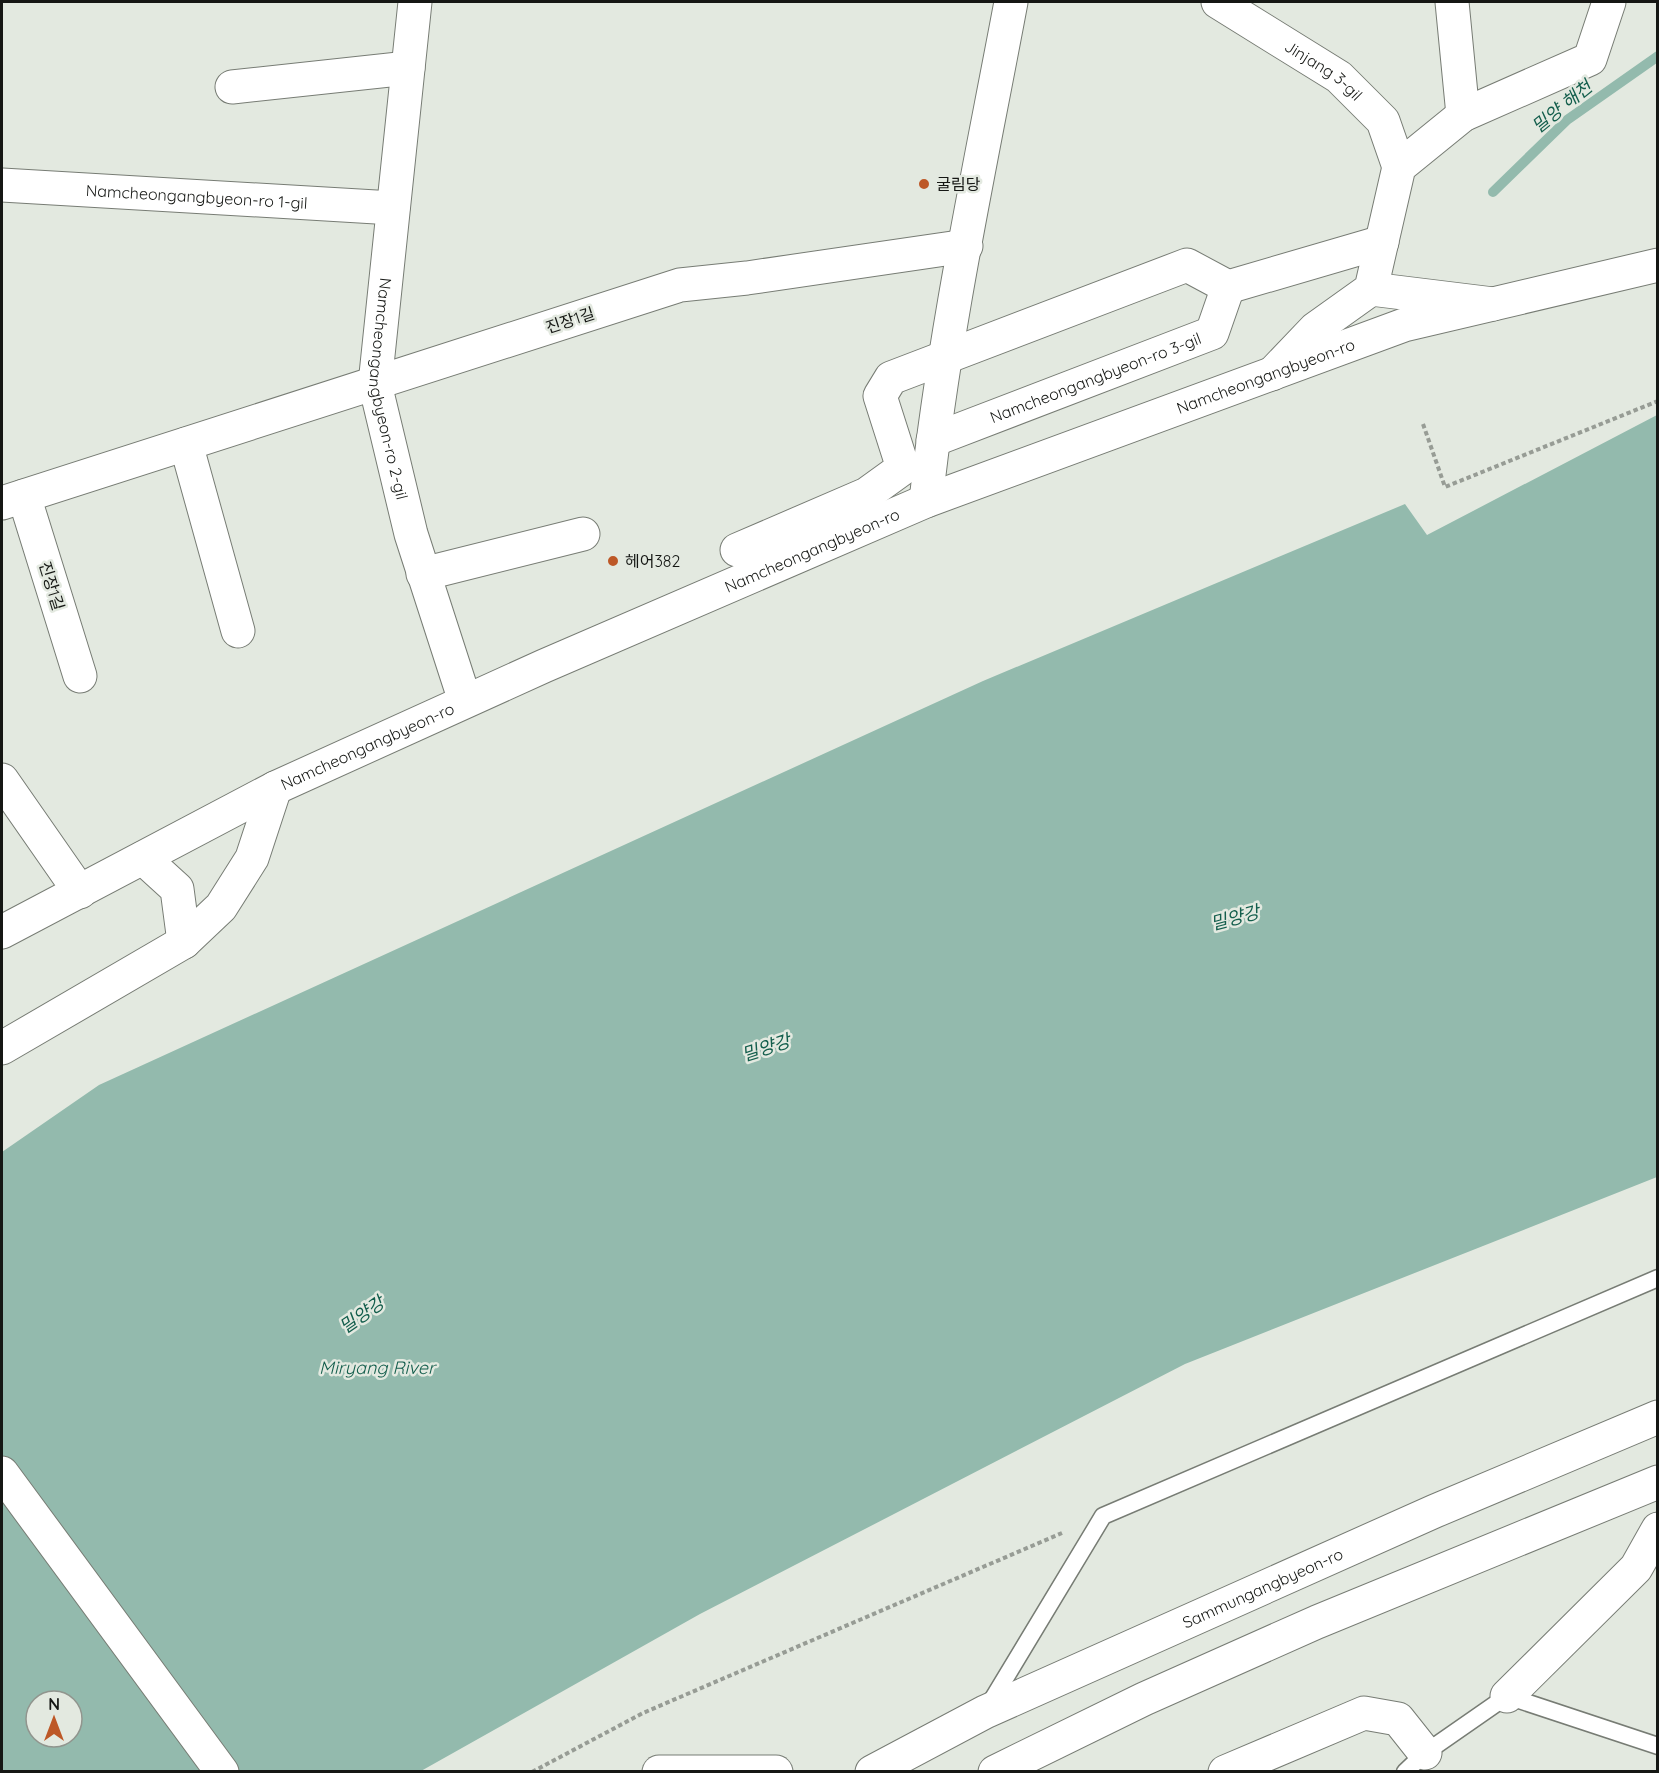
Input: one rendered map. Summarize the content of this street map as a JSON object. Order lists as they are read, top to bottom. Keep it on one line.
{"streets":{"street":["Jinjang 3-gil","Namcheongangbyeon-ro 1-gil","진장1길","Namcheongangbyeon-ro","Namcheongangbyeon-ro 3-gil","Namcheongangbyeon-ro 2-gil","Sammungangbyeon-ro"]},"crossings":[["Namcheongangbyeon-ro 1-gil","Namcheongangbyeon-ro 2-gil"],["진장1길","Namcheongangbyeon-ro 2-gil"],["Namcheongangbyeon-ro","Namcheongangbyeon-ro 2-gil"]],"water":["밀양 해천","밀양강","Miryang River"],"places":["굴림당","헤어382"],"north":"top"}
